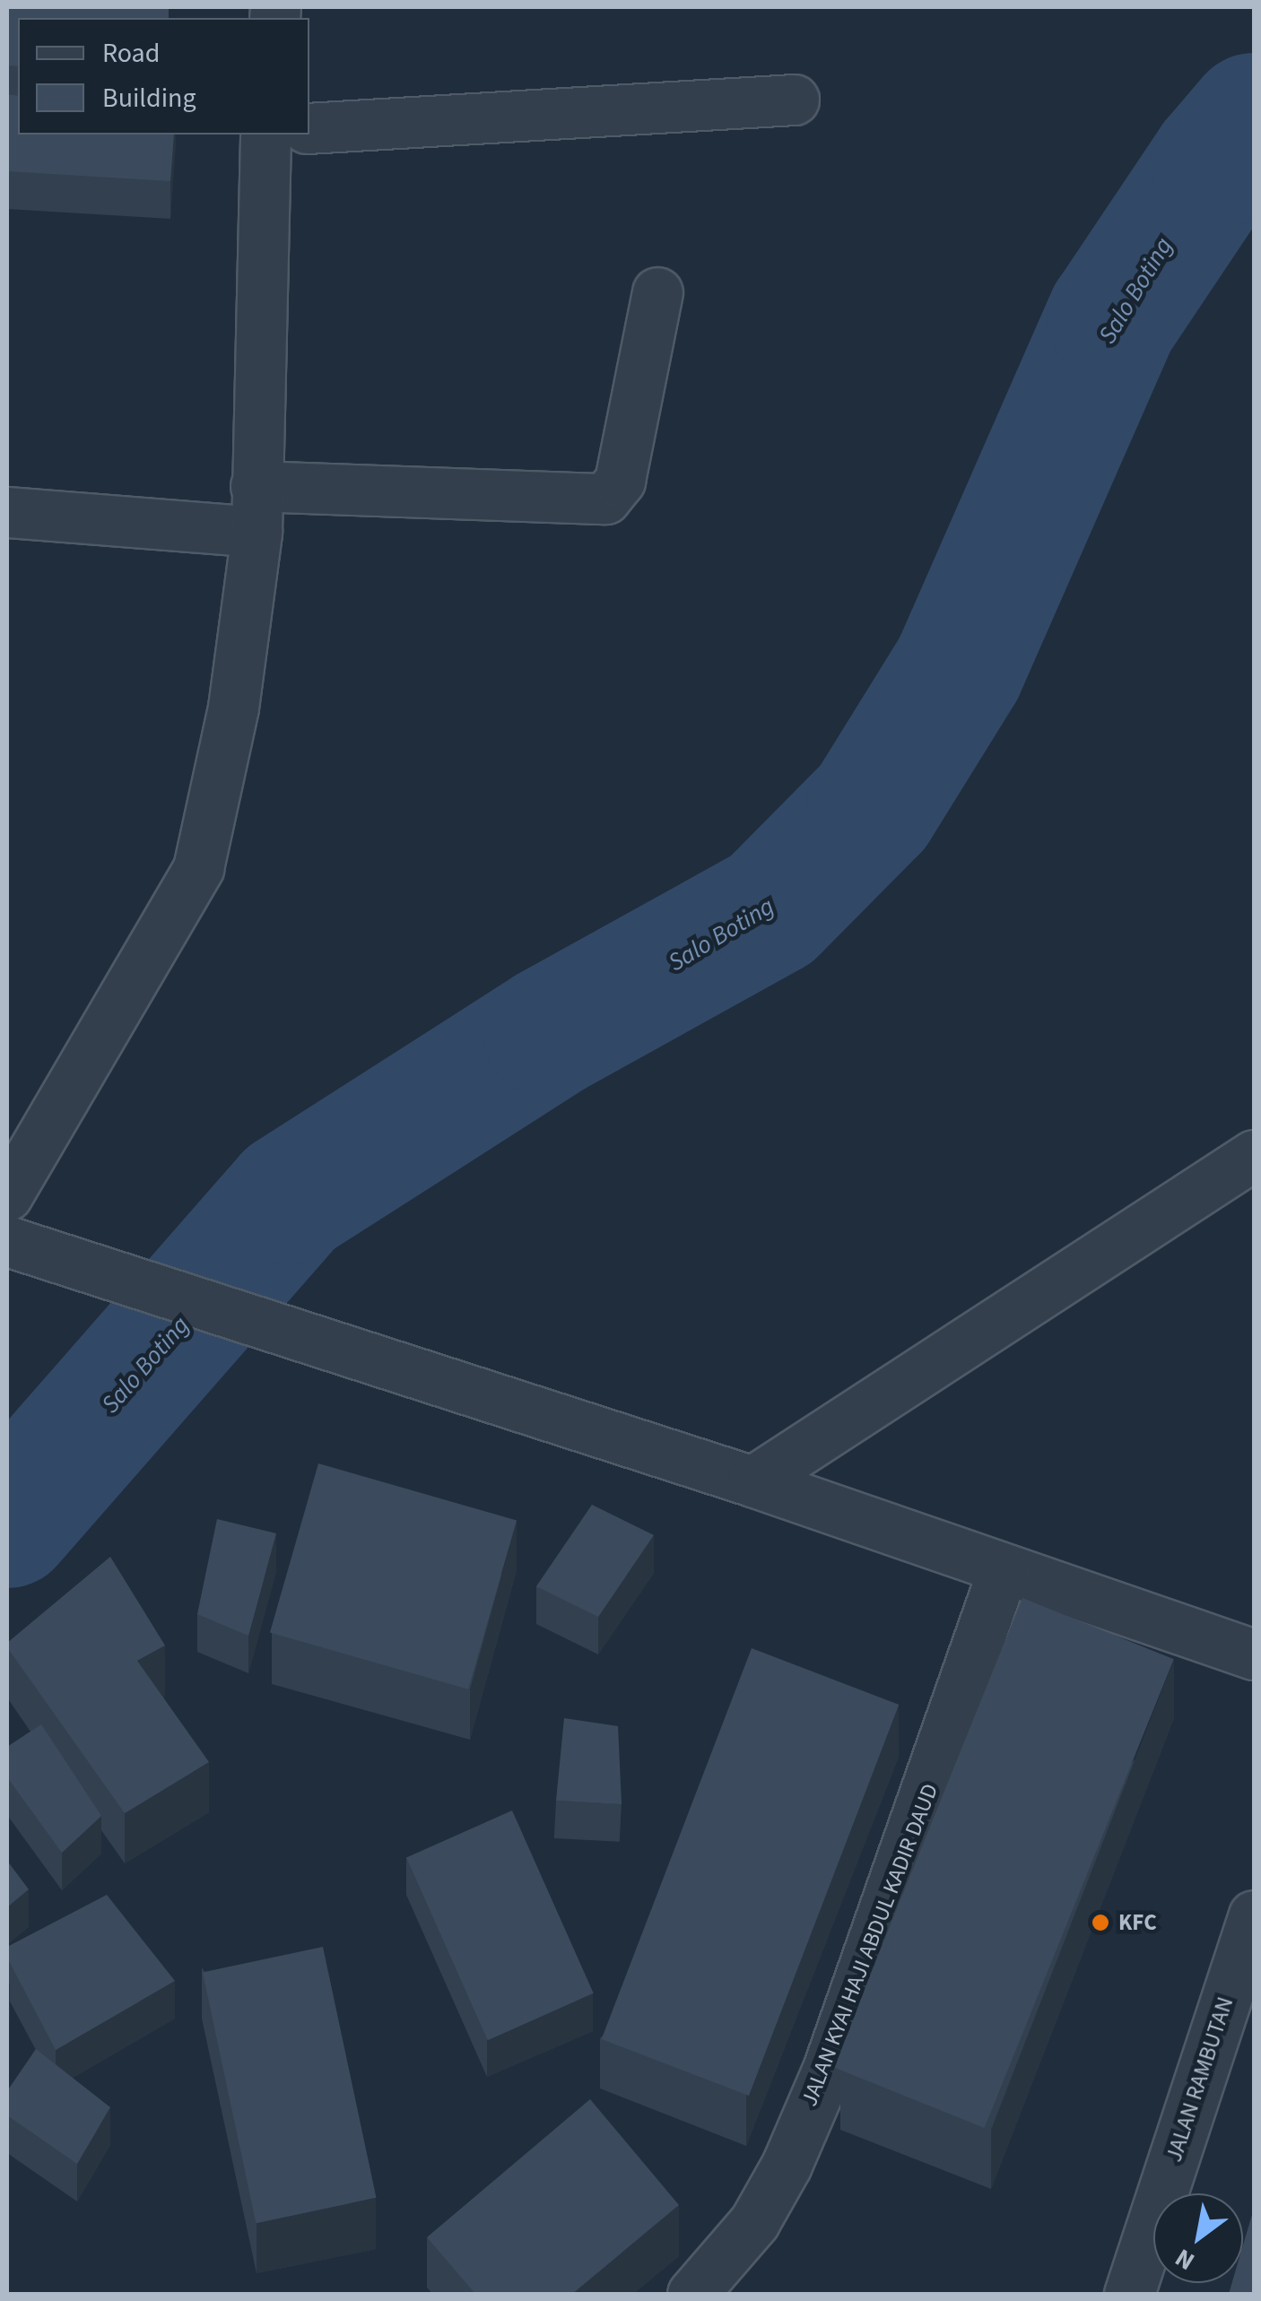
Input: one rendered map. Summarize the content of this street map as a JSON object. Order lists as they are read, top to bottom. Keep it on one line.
{"streets":{"street":["JALAN KYAI HAJI ABDUL KADIR DAUD","JALAN RAMBUTAN"]},"water":["Salo Boting"],"places":["KFC"],"legend":["Road","Building"],"north":"bottom left"}
